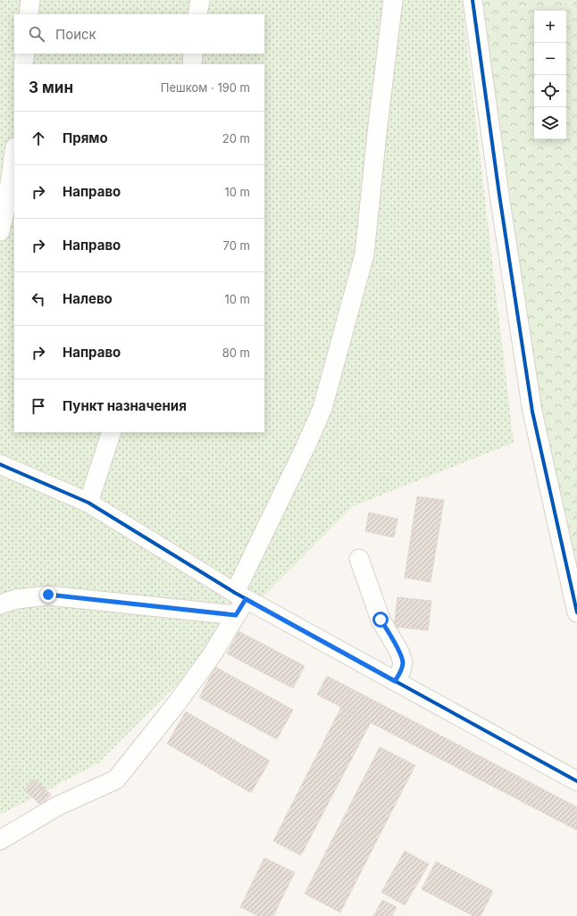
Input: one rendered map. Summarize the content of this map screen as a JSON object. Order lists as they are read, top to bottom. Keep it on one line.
{"page":{"map_buttons":["+","−"],"search":"Поиск","heading":["3 мин","Пешком · 190 m"],"list":[["Прямо","20 m"],["Направо","10 m"],["Направо","70 m"],["Налево","10 m"],["Направо","80 m"],"Пункт назначения"]}}
